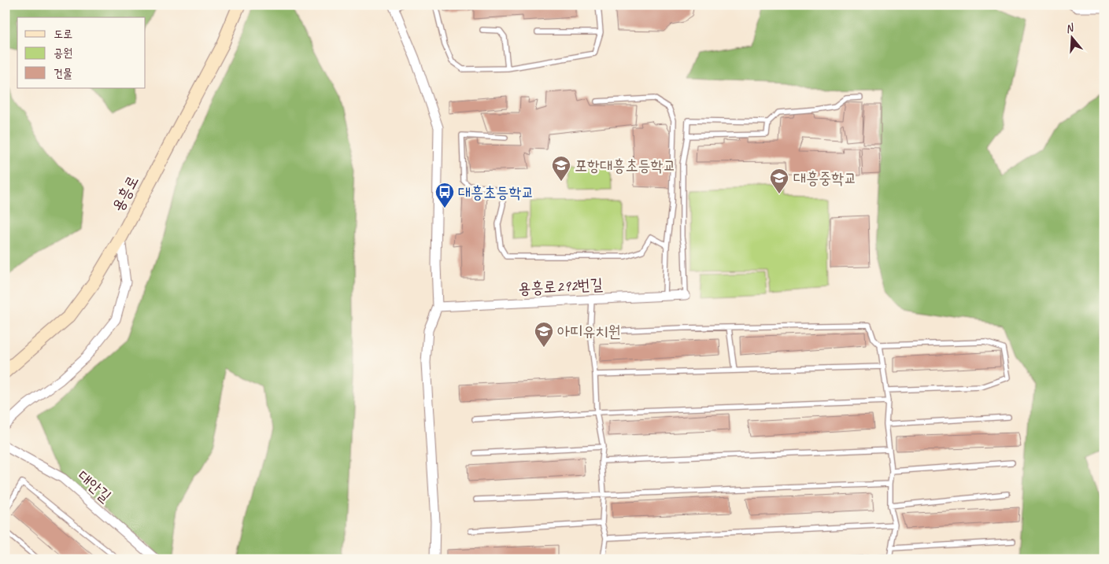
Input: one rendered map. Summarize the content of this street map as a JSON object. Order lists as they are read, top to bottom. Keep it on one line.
{"streets":{"main road":["용흥로"],"street":["용흥로292번길","대안길"]},"places":{"school or university":["포항대흥초등학교","대흥중학교","아띠유치원"],"bus stop":["대흥초등학교"]},"legend":["도로","공원","건물"],"north":"top"}
